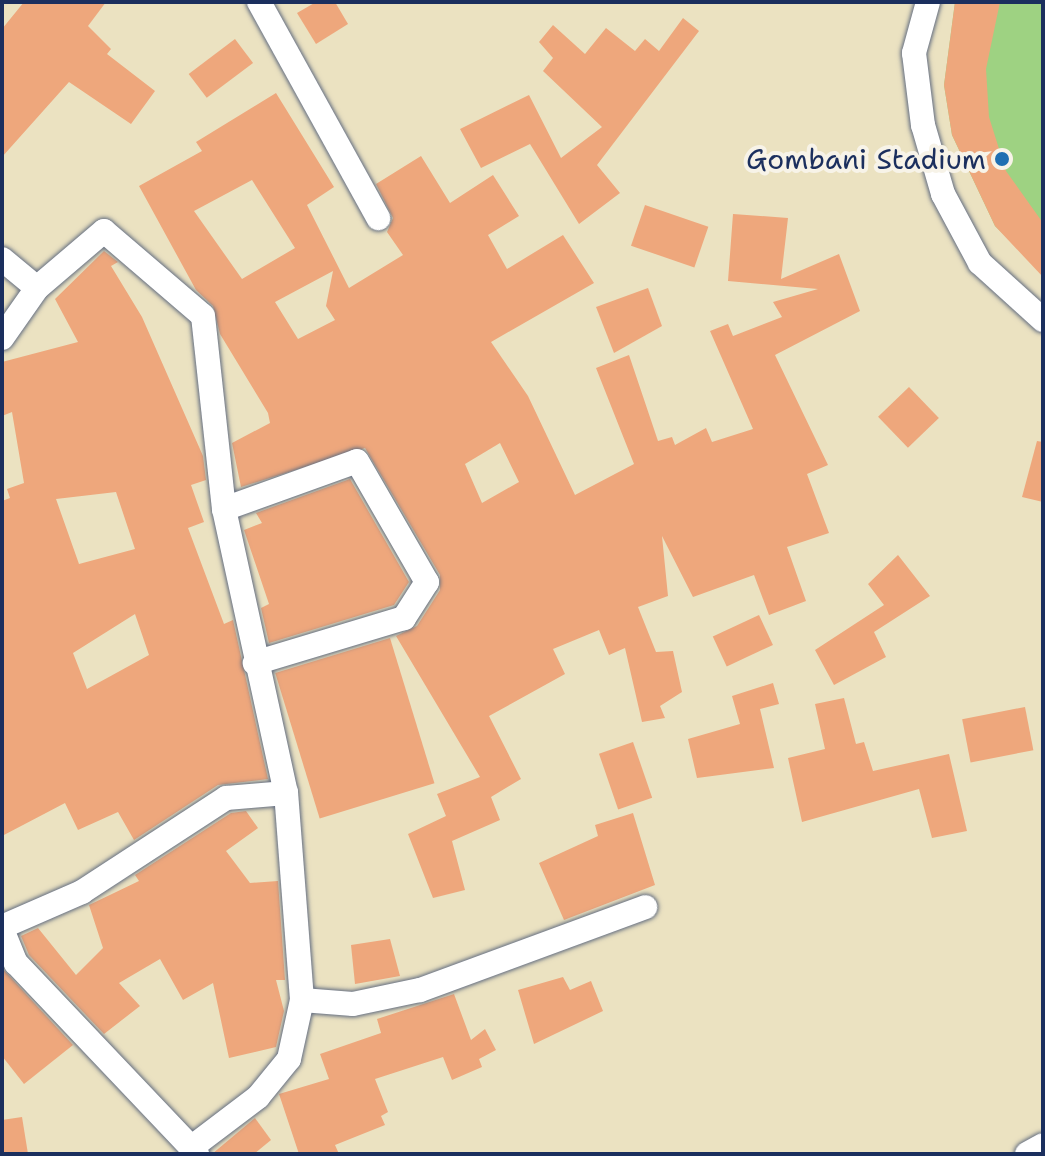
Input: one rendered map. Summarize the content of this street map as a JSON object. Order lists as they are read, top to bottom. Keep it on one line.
{"places":["Gombani Stadium"]}
